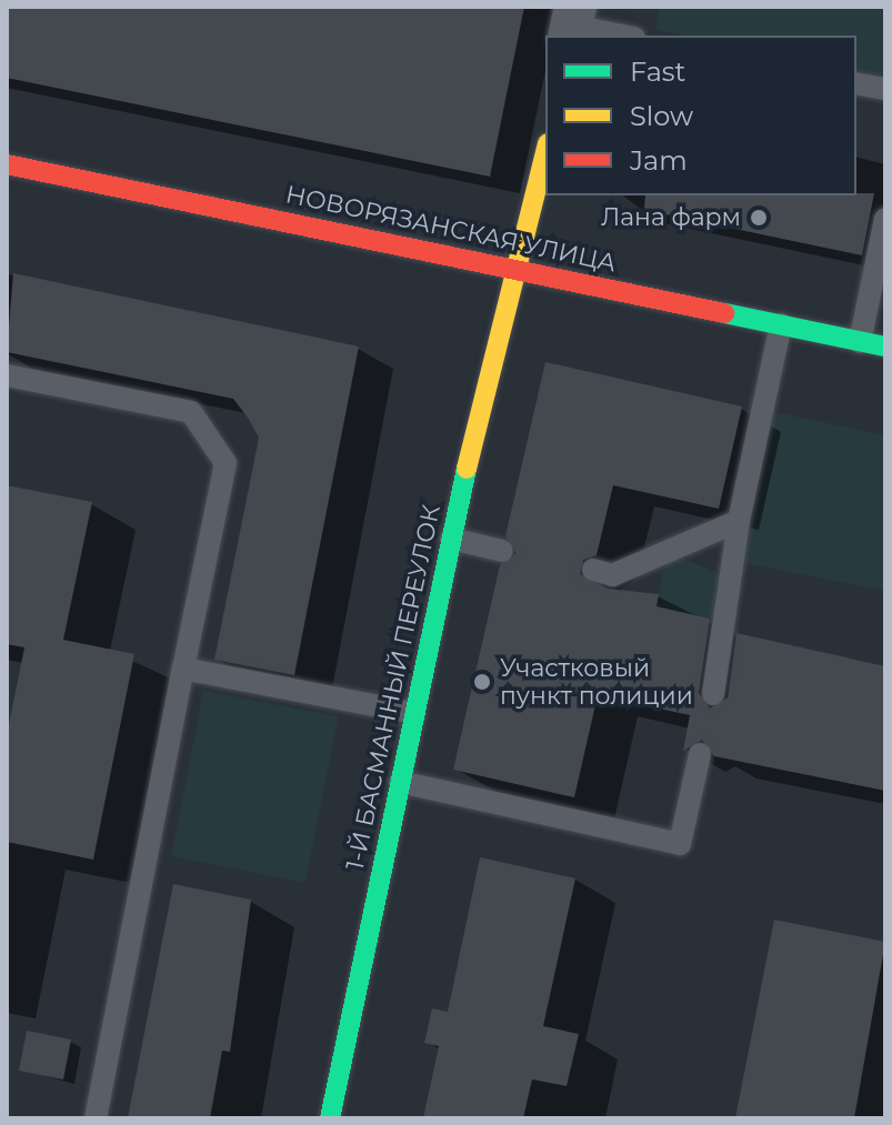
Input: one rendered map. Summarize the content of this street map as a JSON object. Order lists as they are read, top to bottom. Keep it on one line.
{"streets":{"street":["НОВОРЯЗАНСКАЯ УЛИЦА","1-Й БАСМАННЫЙ ПЕРЕУЛОК"]},"crossings":[["НОВОРЯЗАНСКАЯ УЛИЦА","1-Й БАСМАННЫЙ ПЕРЕУЛОК"]],"places":["Лана фарм","Участковый пункт полиции"],"legend":["Fast","Slow","Jam"]}
